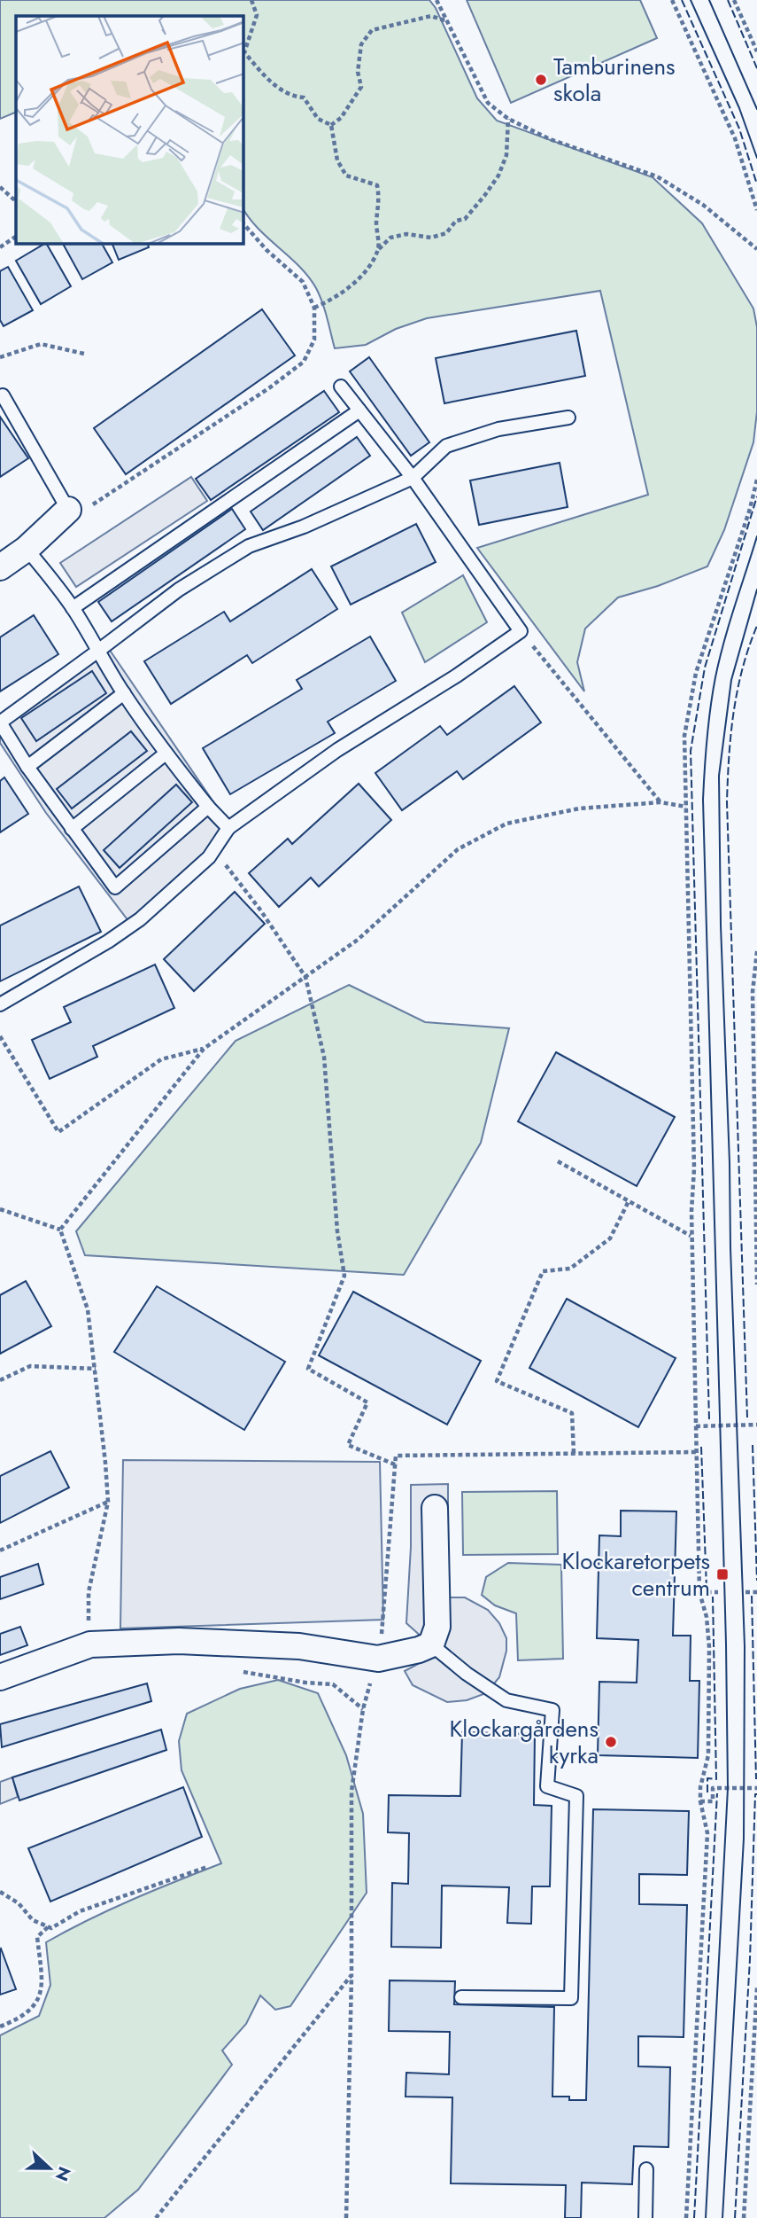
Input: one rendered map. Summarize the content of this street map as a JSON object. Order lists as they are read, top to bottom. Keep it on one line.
{"places":{"other":["Tamburinens skola","Klockargårdens kyrka"],"transit":["Klockaretorpets centrum"]},"north":"right"}
